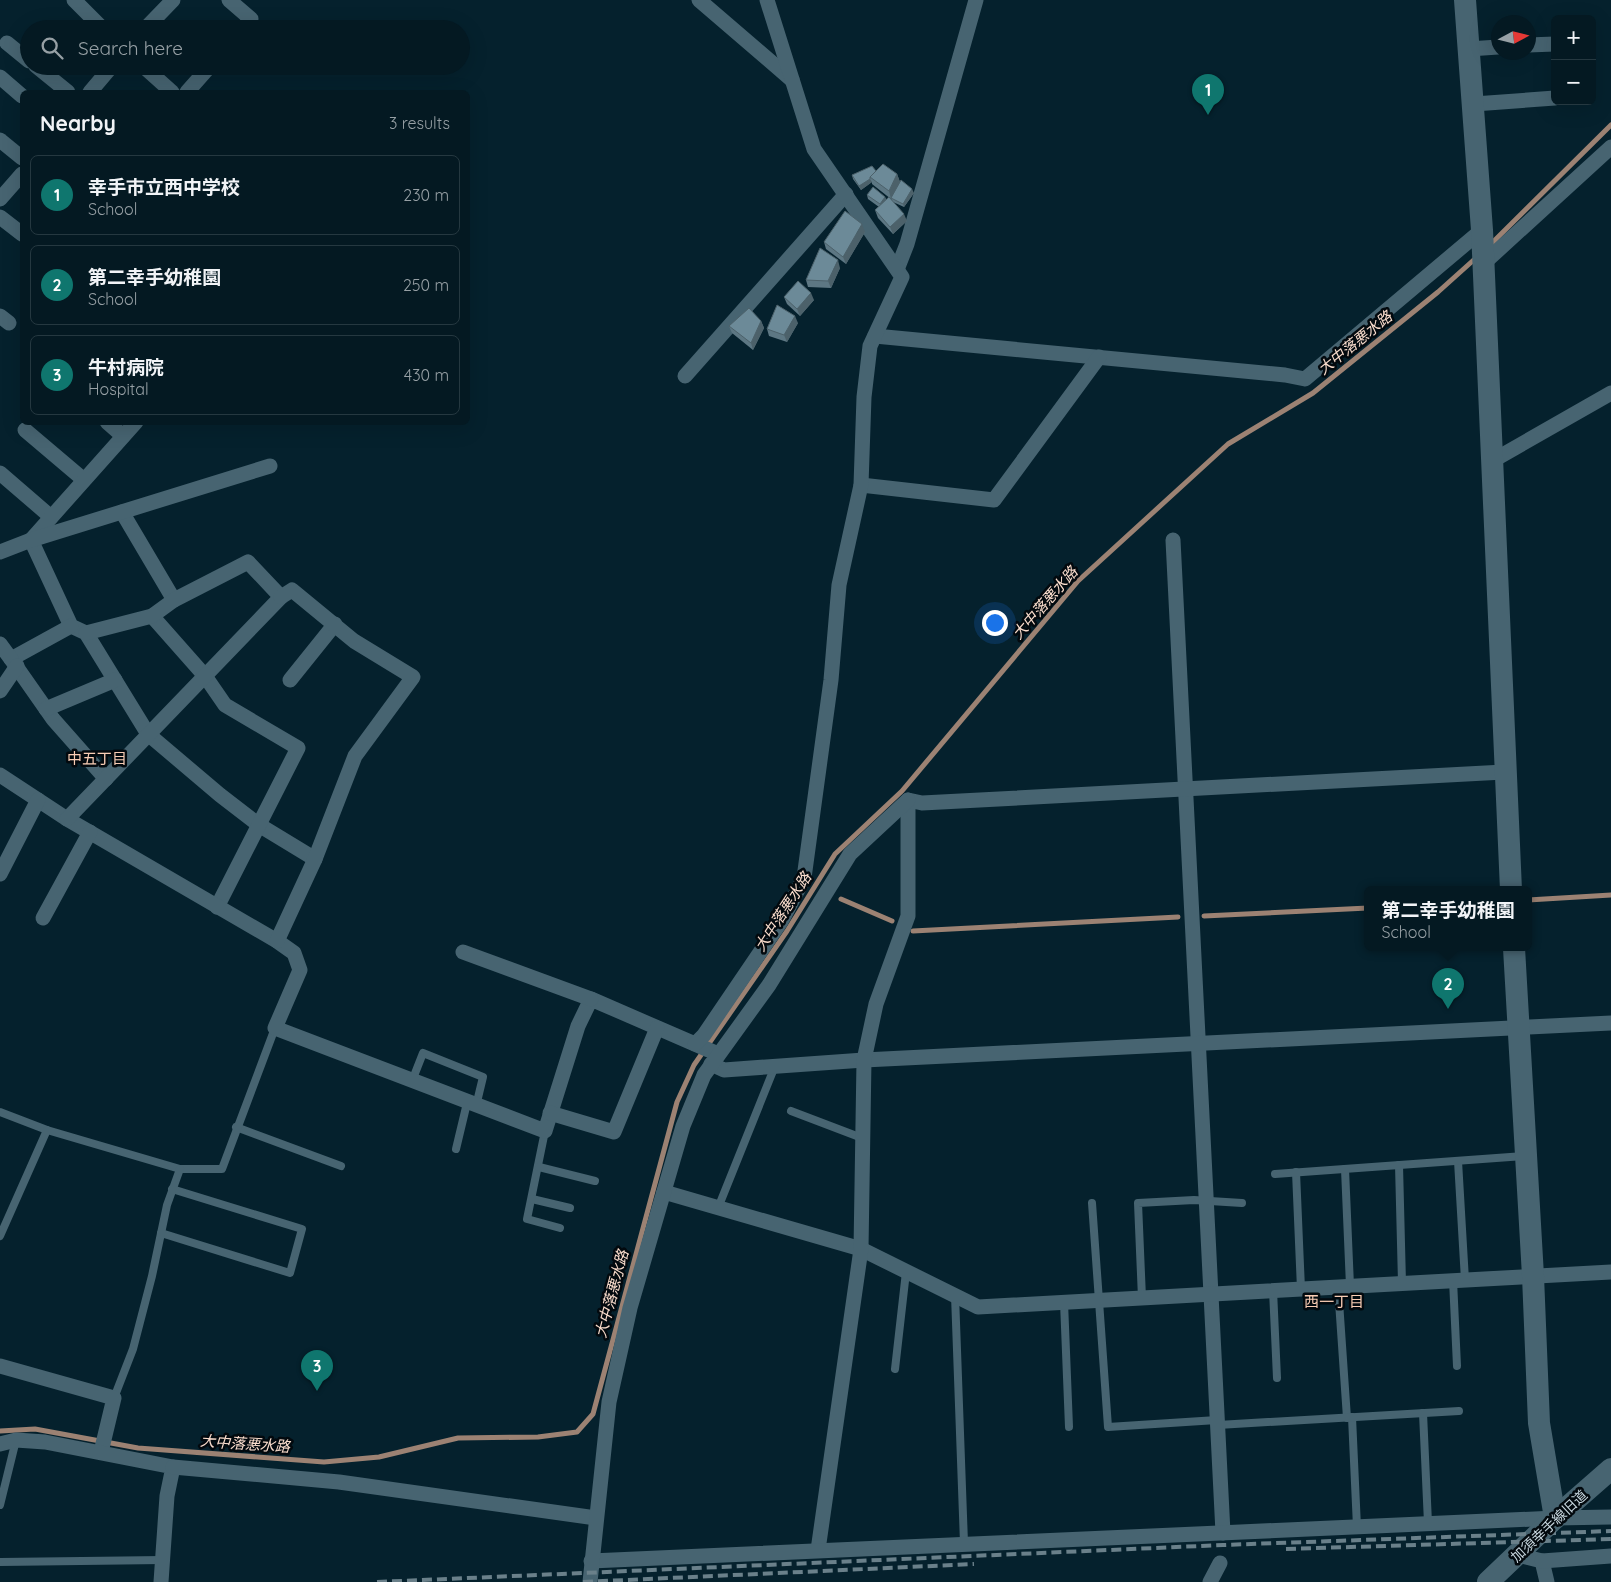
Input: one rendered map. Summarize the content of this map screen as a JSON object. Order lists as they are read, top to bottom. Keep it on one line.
{"streets":{"street":["加須幸手線旧道"]},"districts":["中五丁目","西一丁目"],"water":["大中落悪水路"],"north":"right","page":{"map_buttons":["+","−"],"search":"Search here","pins":["1","2","3"],"heading":["Nearby","3 results"],"list":[{"mark":"1","name":"幸手市立西中学校","note":"School","value":"230 m"},{"mark":"2","name":"第二幸手幼稚園","note":"School","value":"250 m"},{"mark":"3","name":"牛村病院","note":"Hospital","value":"430 m"}],"popup":["第二幸手幼稚園","School"]}}
